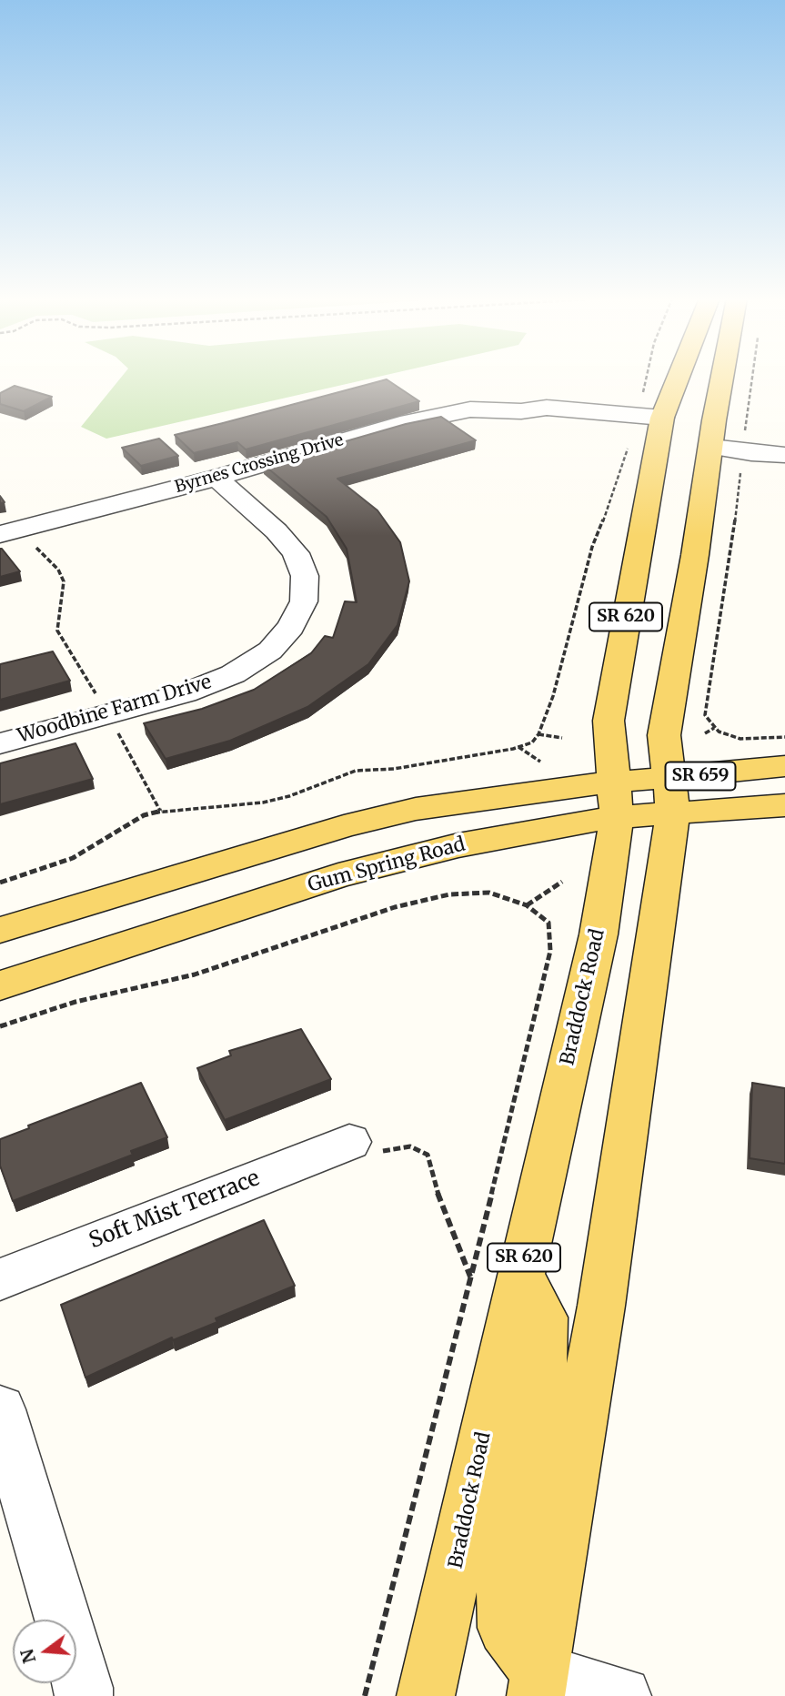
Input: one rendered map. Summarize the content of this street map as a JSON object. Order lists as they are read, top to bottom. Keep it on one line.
{"streets":{"main road":["SR 620","SR 659","Gum Spring Road","Braddock Road"],"street":["Byrnes Crossing Drive","Woodbine Farm Drive","Soft Mist Terrace"]},"crossings":[["Byrnes Crossing Drive","Woodbine Farm Drive"],["Byrnes Crossing Drive","Braddock Road"],["SR 620","Gum Spring Road"],["Gum Spring Road","Braddock Road"]],"north":"left"}
